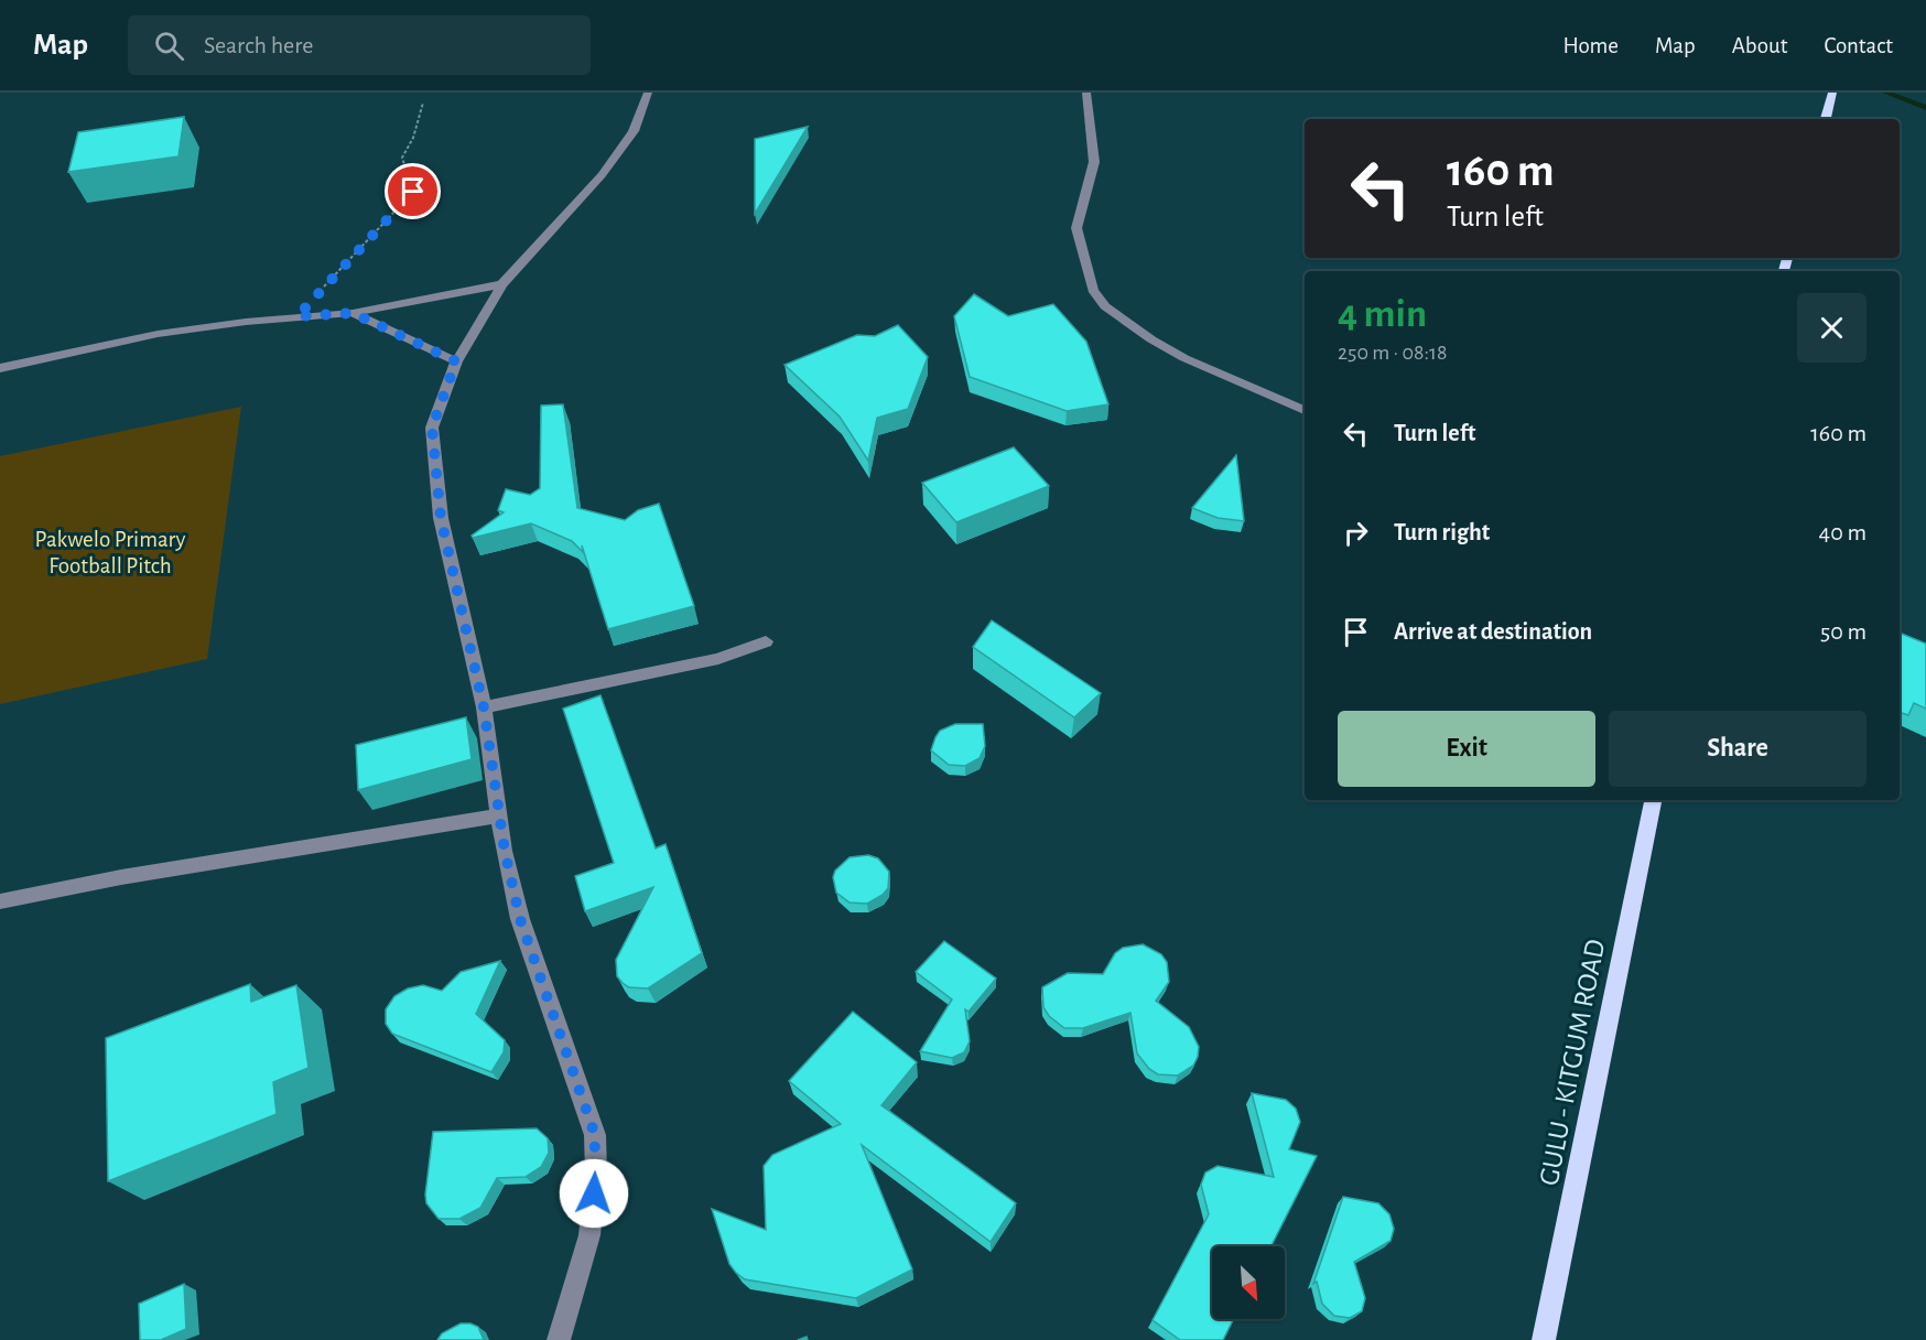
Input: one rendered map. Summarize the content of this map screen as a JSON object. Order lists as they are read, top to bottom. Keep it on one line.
{"streets":{"main road":["GULU - KITGUM ROAD"]},"parks":["Pakwelo Primary Football Pitch"],"north":"bottom right","page":{"header":"Map","search":"Search here","nav":["Home","Map","About","Contact"],"turn":["160 m","Turn left"],"heading":["4 min","250 m · 08:18"],"list":[{"name":"Turn left","value":"160 m"},{"name":"Turn right","value":"40 m"},{"name":"Arrive at destination","value":"50 m"}],"buttons":["Exit","Share"]}}
